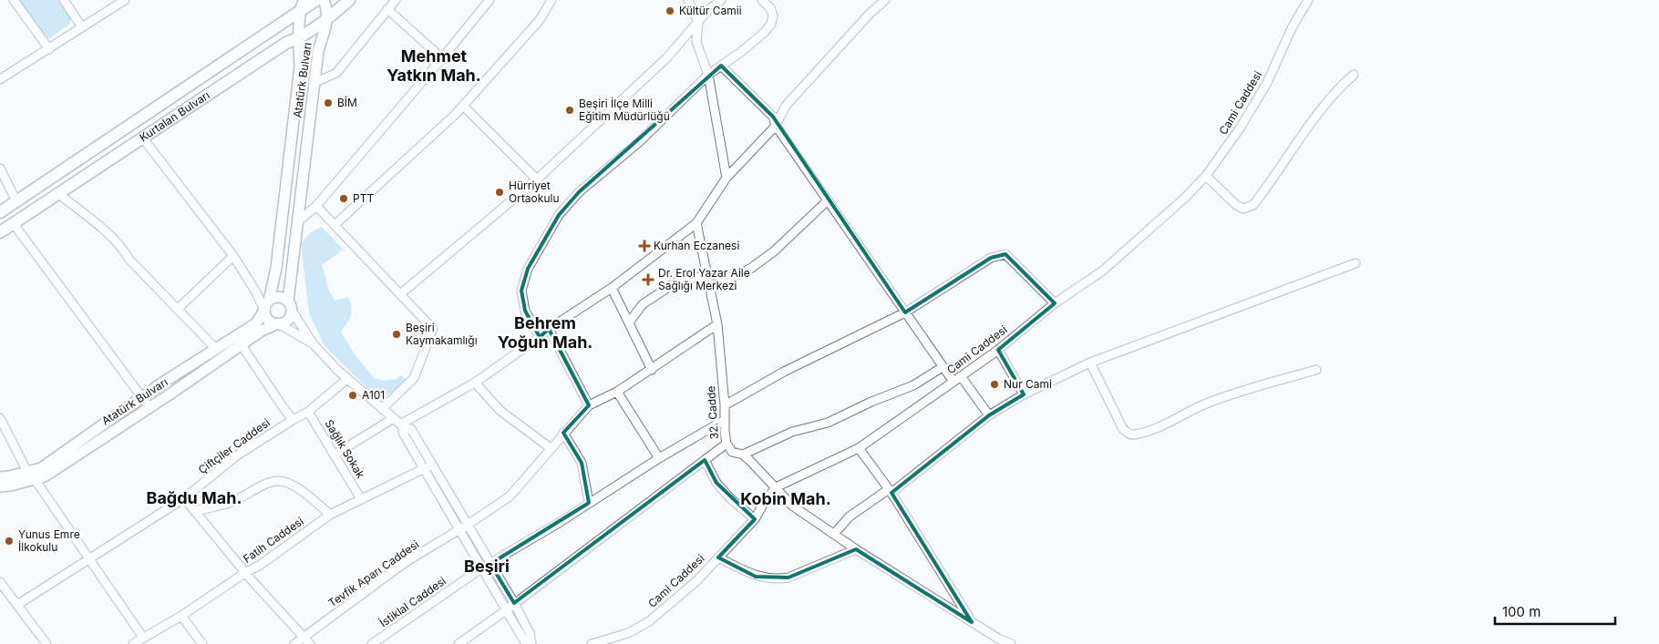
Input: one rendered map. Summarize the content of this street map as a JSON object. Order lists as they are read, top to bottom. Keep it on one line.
{"streets":{"highway":["Kurtalan Bulvarı"],"main road":["Atatürk Bulvarı"],"street":["Cami Caddesi","32. Cadde","Çiftçiler Caddesi","Sağlık Sokak","Fatih Caddesi","Tevfik Aparı Caddesi","İstiklal Caddesi"]},"crossings":[["Atatürk Bulvarı","Kurtalan Bulvarı"],["Cami Caddesi","32. Cadde"],["32. Cadde","İstiklal Caddesi"],["Çiftçiler Caddesi","Sağlık Sokak"],["Sağlık Sokak","Fatih Caddesi"]],"districts":["Mehmet Yatkın Mah.","Behrem Yoğun Mah.","Bağdu Mah.","Kobin Mah.","Beşiri"],"places":{"other":["Kültür Camii","BİM","Beşiri İlçe Milli Eğitim Müdürlüğü","Hürriyet Ortaokulu","PTT","Beşiri Kaymakamlığı","Nur Cami","A101","Yunus Emre İlkokulu"],"health":["Kurhan Eczanesi","Dr. Erol Yazar Aile Sağlığı Merkezi"]},"scale_bar":"100 m"}
